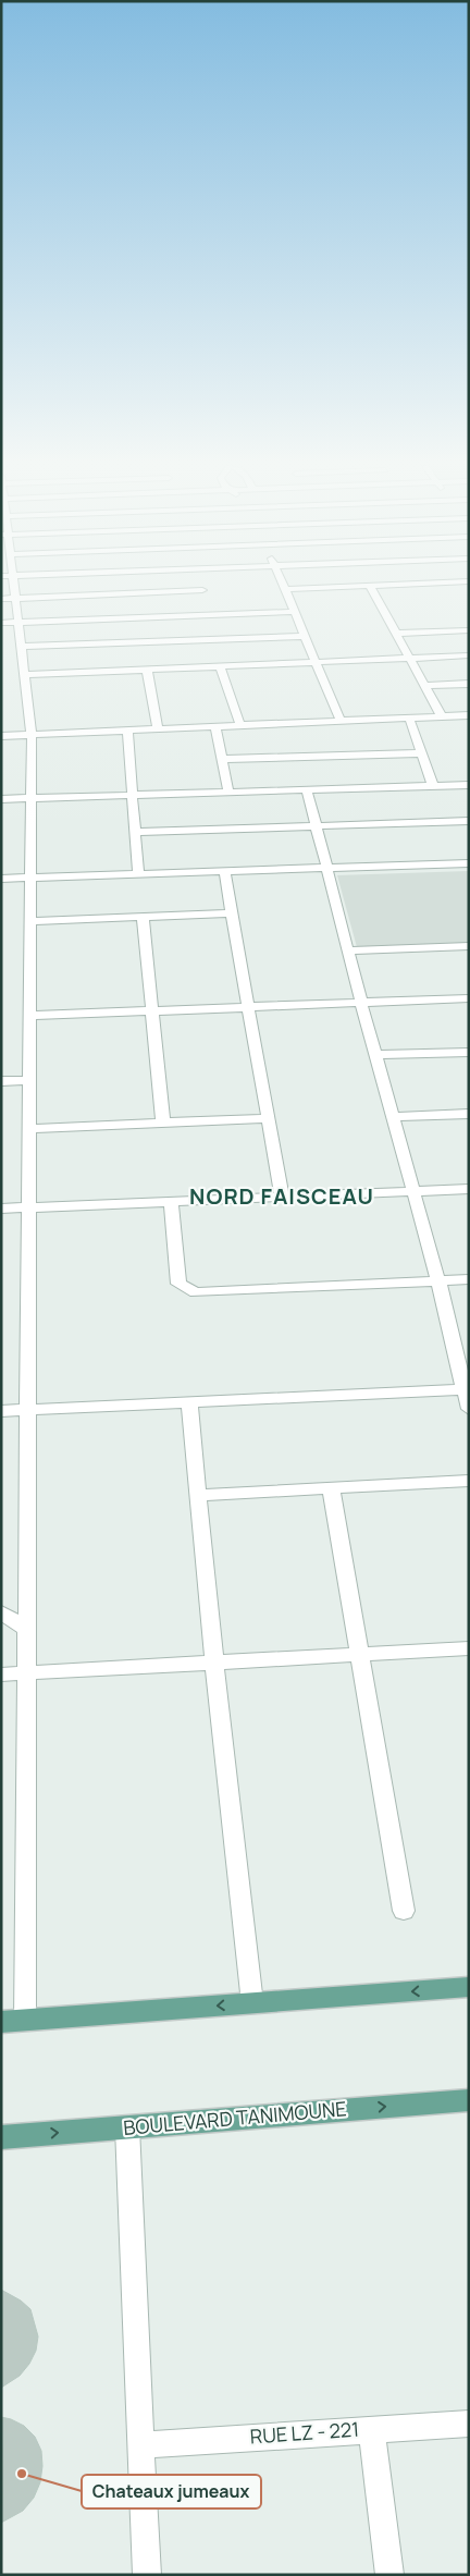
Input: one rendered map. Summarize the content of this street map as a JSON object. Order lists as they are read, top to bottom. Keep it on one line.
{"streets":{"main road":["BOULEVARD TANIMOUNE"],"street":["RUE LZ - 221"]},"districts":["NORD FAISCEAU"],"places":["Chateaux jumeaux"]}
